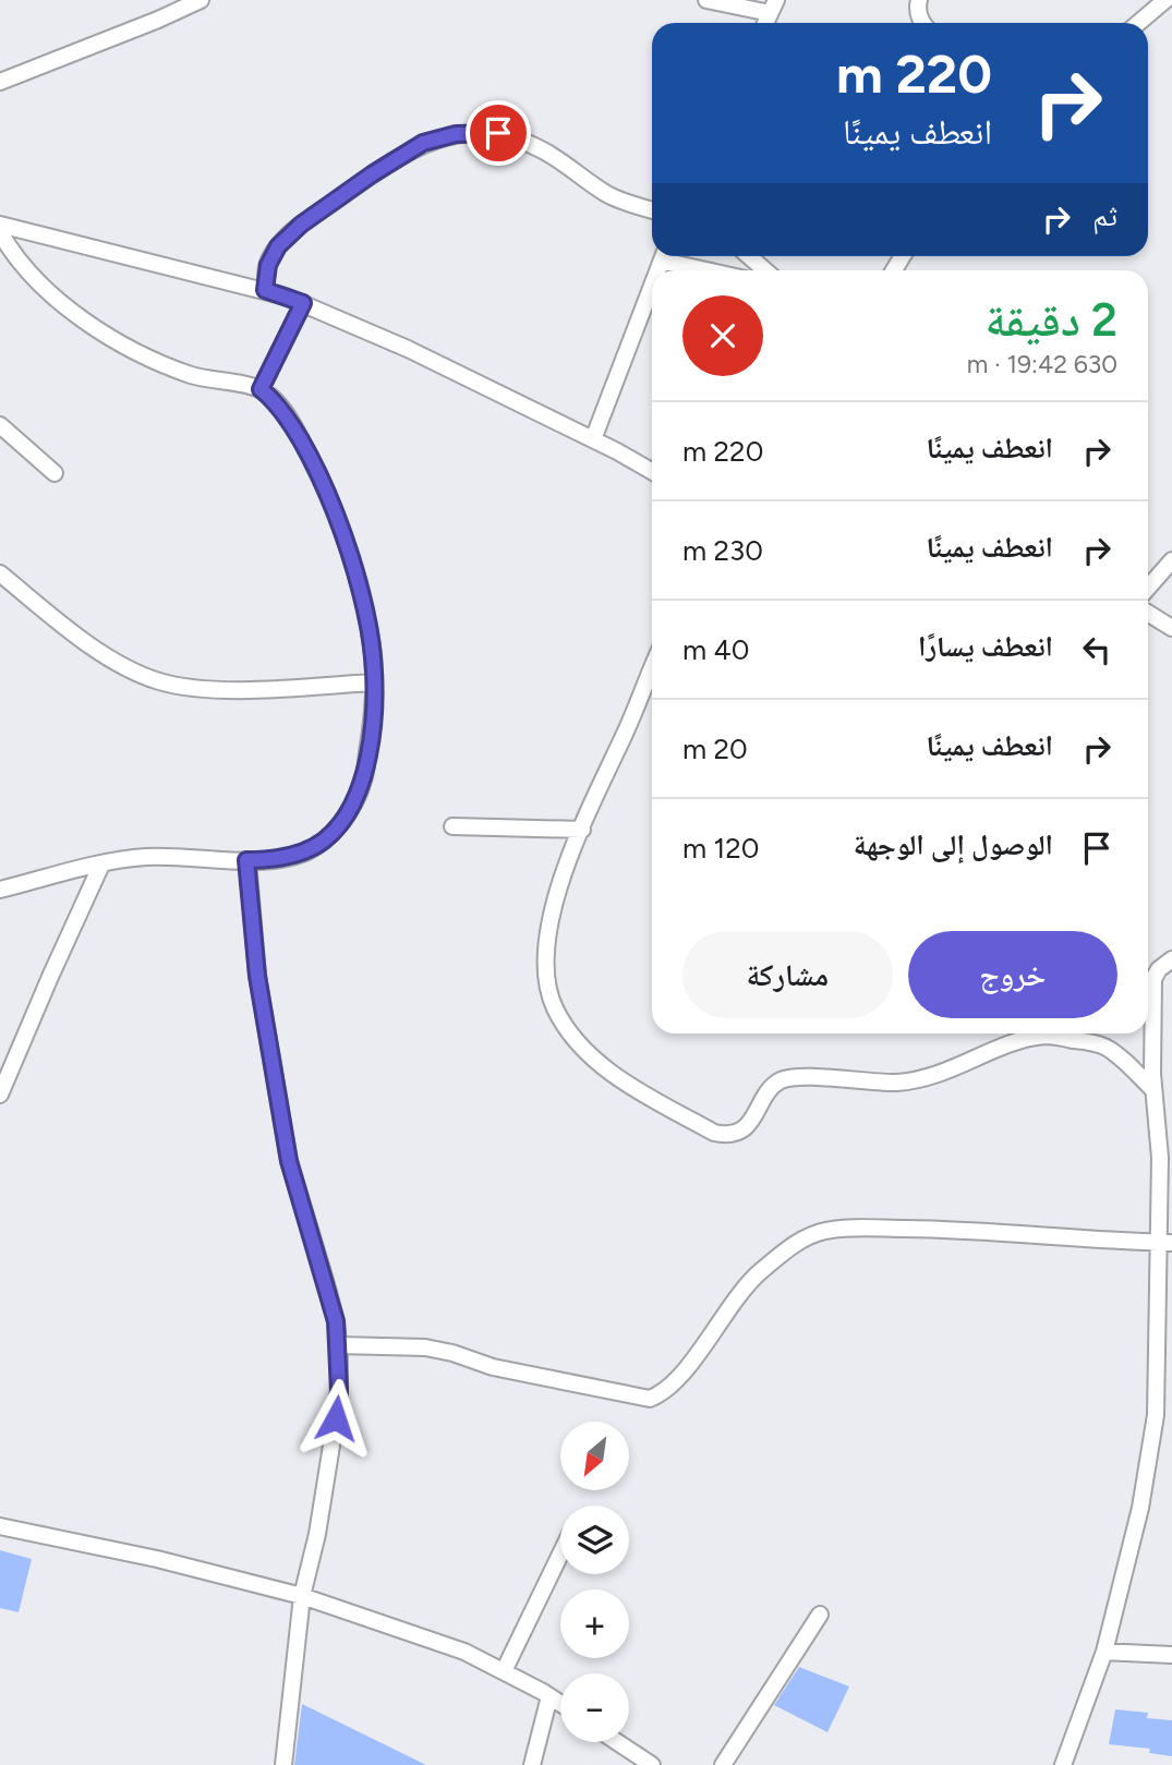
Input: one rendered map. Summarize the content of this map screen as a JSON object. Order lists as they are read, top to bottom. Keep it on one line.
{"north":"bottom left","page":{"turn":["220 m","انعطف يمينًا"],"then":"ثم","heading":["2 دقيقة","630 m · 19:42"],"list":[{"name":"انعطف يمينًا","value":"220 m"},{"name":"انعطف يمينًا","value":"230 m"},{"name":"انعطف يسارًا","value":"40 m"},{"name":"انعطف يمينًا","value":"20 m"},{"name":"الوصول إلى الوجهة","value":"120 m"}],"buttons":["خروج","مشاركة"],"map_buttons":["+","−"]}}
